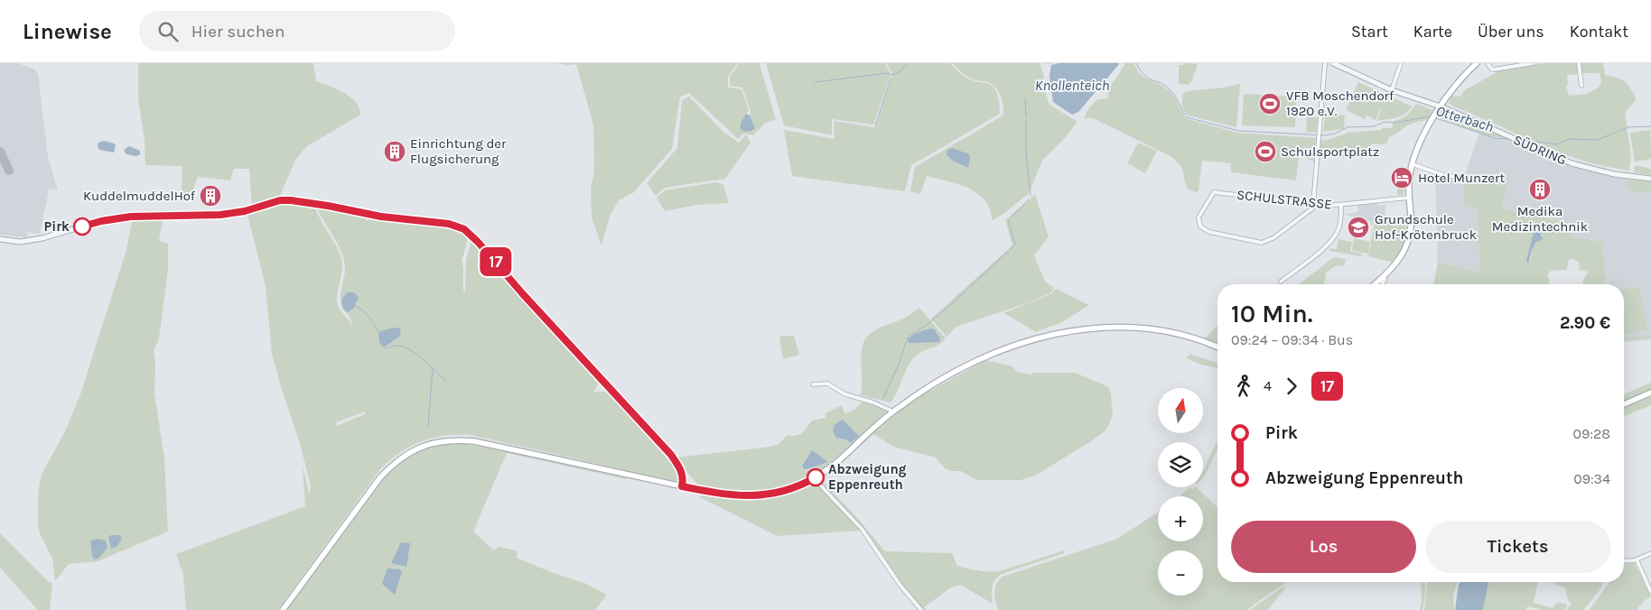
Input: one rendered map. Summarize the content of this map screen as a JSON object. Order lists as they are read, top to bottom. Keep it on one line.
{"streets":{"street":["SÜDRING","SCHULSTRASSE"]},"water":["Knollenteich","Otterbach"],"places":{"sports":["VFB Moschendorf 1920 e.V.","Schulsportplatz"],"building":["Einrichtung der Flugsicherung","Medika Medizintechnik","KuddelmuddelHof"],"hotel":["Hotel Munzert"],"other":["Pirk","Abzweigung Eppenreuth"],"school or university":["Grundschule Hof-Krötenbruck"]},"lines":["bus line 17"],"north":"top","page":{"header":"Linewise","search":"Hier suchen","nav":["Start","Karte","Über uns","Kontakt"],"on_map":"17","heading":["10 Min.","09:24 – 09:34 · Bus","2.90 €"],"legs":["4","17"],"map_buttons":["+","−"],"list":[{"name":"Pirk","value":"09:28"},{"name":"Abzweigung Eppenreuth","value":"09:34"}],"buttons":["Los","Tickets"]}}
